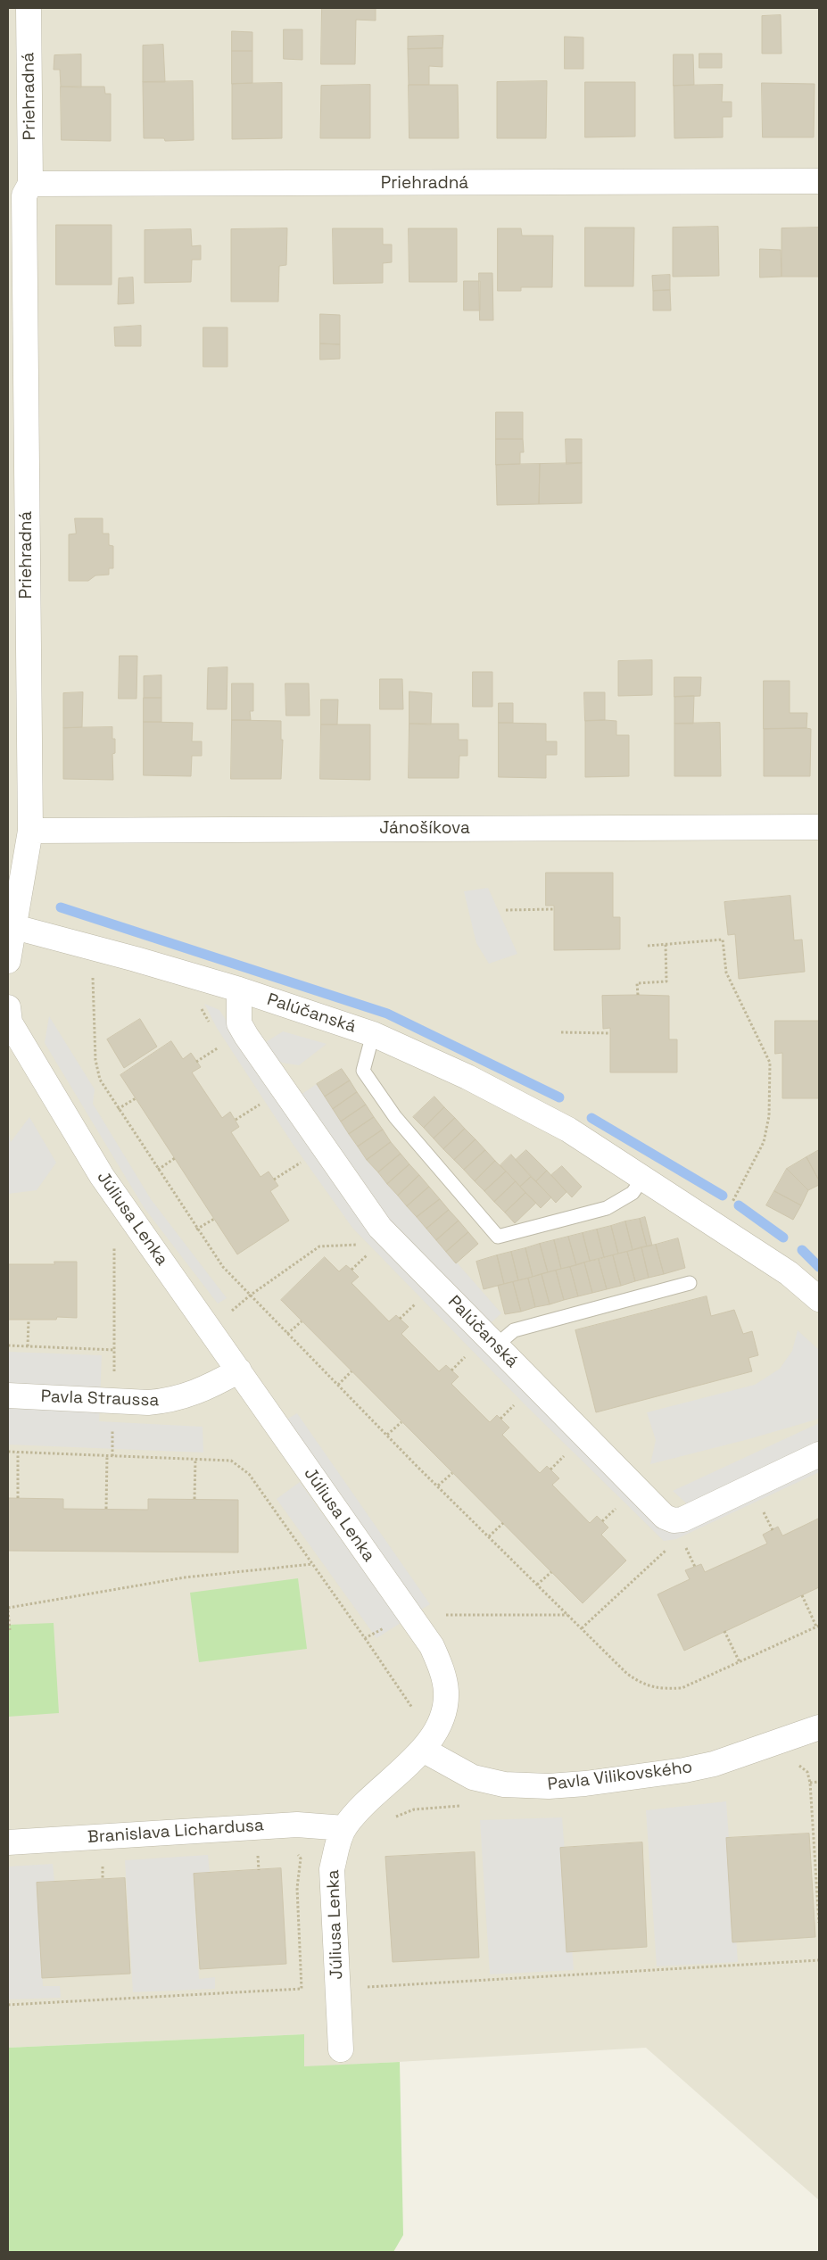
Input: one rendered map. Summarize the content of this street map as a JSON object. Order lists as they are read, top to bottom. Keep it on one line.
{"streets":{"street":["Priehradná","Jánošíkova","Palúčanská","Júliusa Lenka","Pavla Straussa","Pavla Vilikovského","Branislava Lichardusa"]},"crossings":[["Priehradná","Jánošíkova"],["Priehradná","Palúčanská"],["Júliusa Lenka","Pavla Straussa"],["Júliusa Lenka","Pavla Vilikovského"],["Júliusa Lenka","Branislava Lichardusa"]]}
